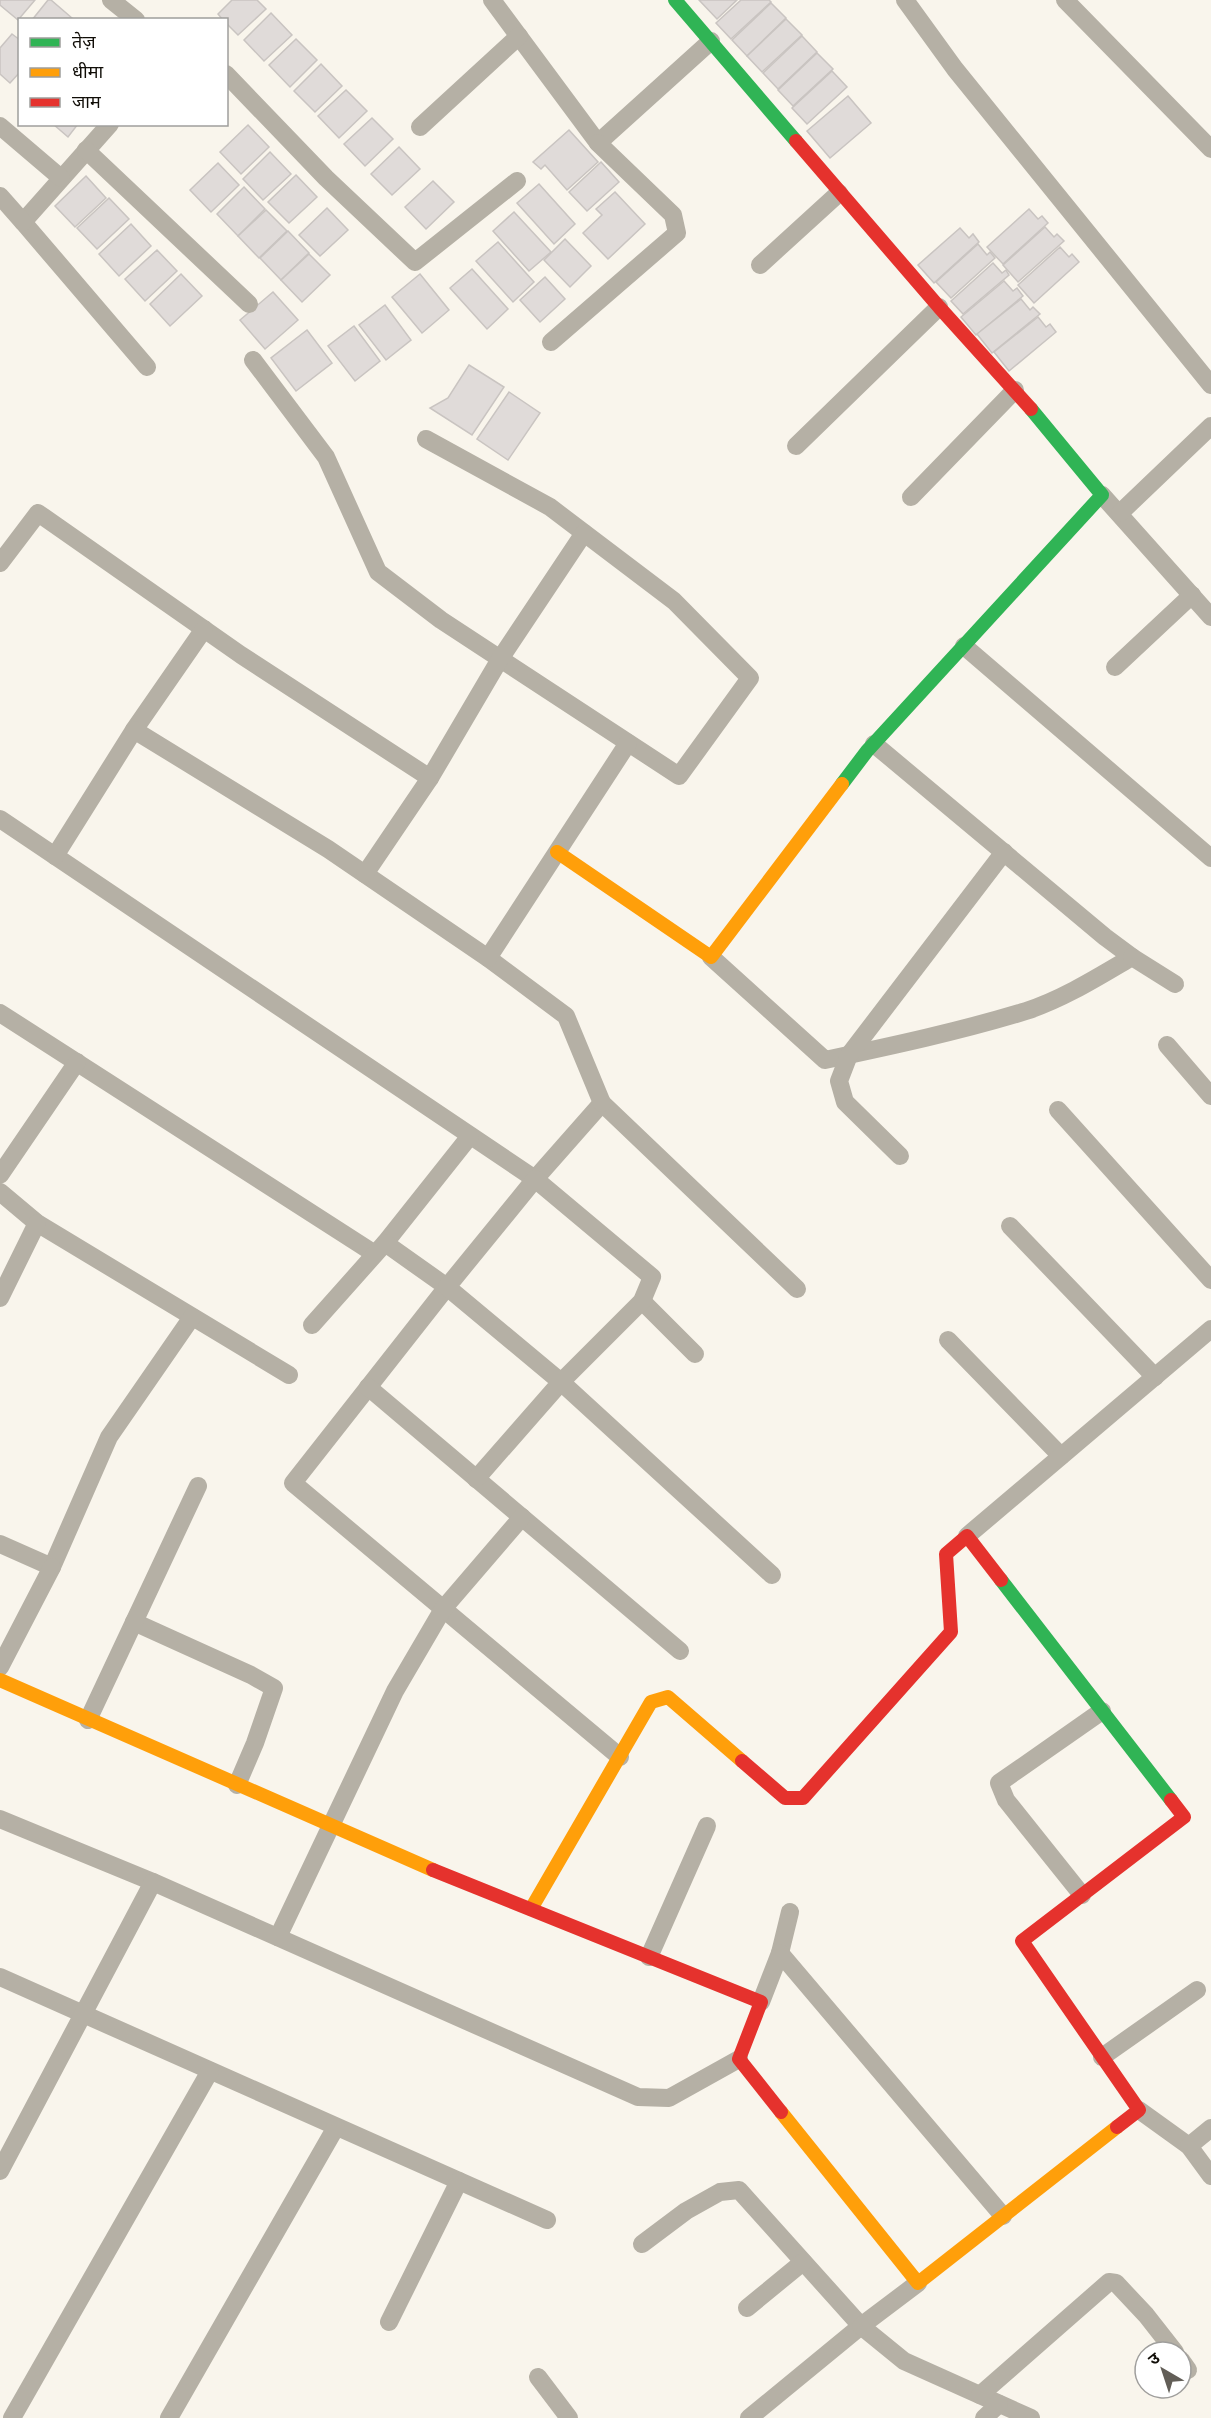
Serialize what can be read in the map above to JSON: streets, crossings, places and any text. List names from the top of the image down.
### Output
{
  "legend": ["तेज़", "धीमा", "जाम"],
  "north": "top left"
}
